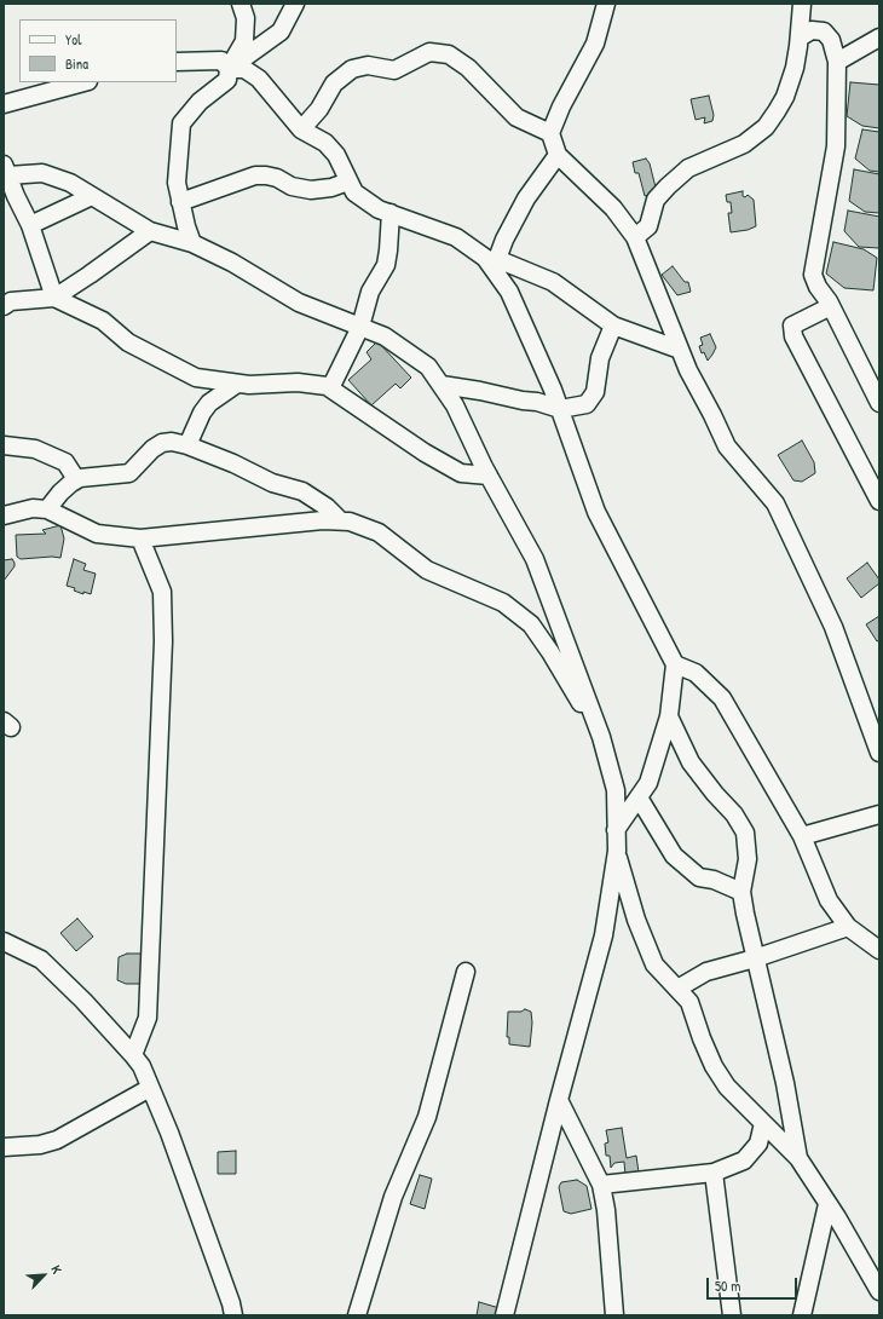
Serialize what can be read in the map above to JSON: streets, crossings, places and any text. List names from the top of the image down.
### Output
{
  "legend": ["Yol", "Bina"],
  "scale_bar": "50 m",
  "north": "top right"
}
